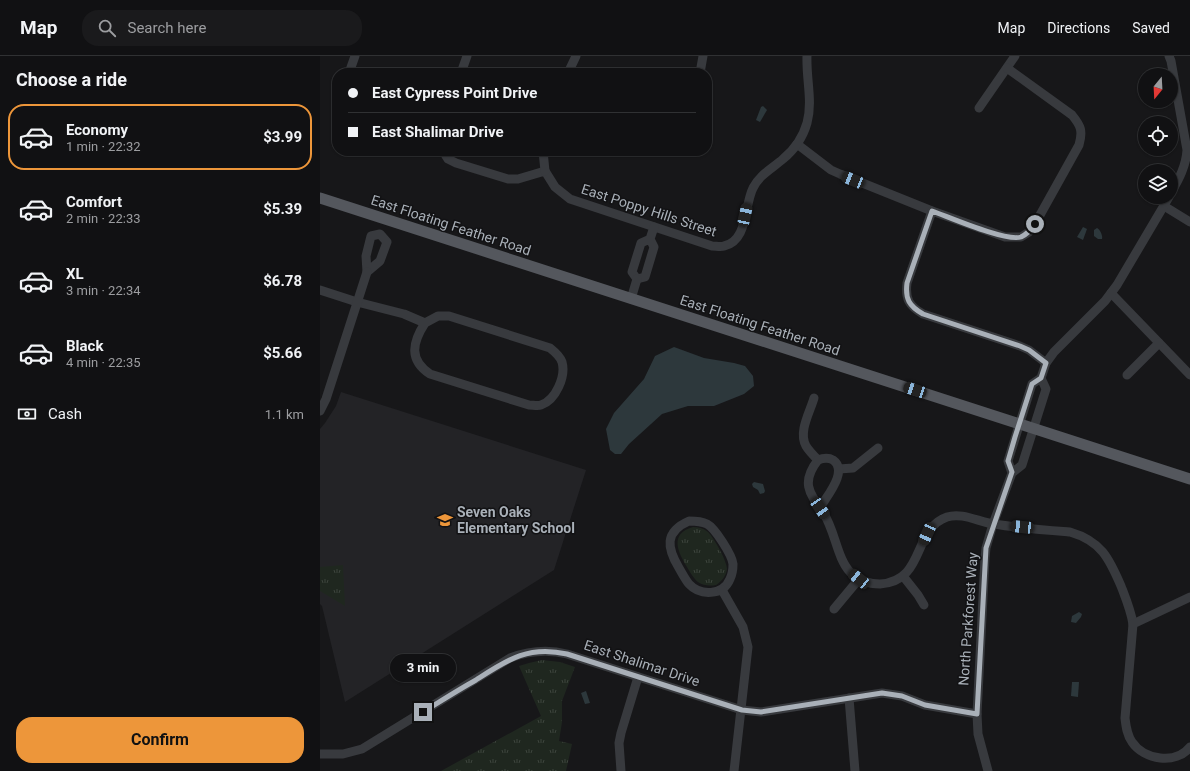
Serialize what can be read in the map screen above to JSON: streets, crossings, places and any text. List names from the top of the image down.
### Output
{
  "streets": {
    "main road": ["East Floating Feather Road"],
    "street": ["East Poppy Hills Street", "North Parkforest Way", "East Shalimar Drive"]
  },
  "crossings": [
    ["East Floating Feather Road", "North Parkforest Way"],
    ["North Parkforest Way", "East Shalimar Drive"]
  ],
  "places": {
    "school or university": ["Seven Oaks Elementary School"]
  },
  "north": "bottom",
  "page": {
    "header": "Map",
    "search": "Search here",
    "nav": ["Map", "Directions", "Saved"],
    "heading": "Choose a ride",
    "banner": ["East Cypress Point Drive", "East Shalimar Drive"],
    "list": [
      {
        "name": "Economy",
        "note": "1 min · 22:32",
        "value": "$3.99"
      },
      {
        "name": "Comfort",
        "note": "2 min · 22:33",
        "value": "$5.39"
      },
      {
        "name": "XL",
        "note": "3 min · 22:34",
        "value": "$6.78"
      },
      {
        "name": "Black",
        "note": "4 min · 22:35",
        "value": "$5.66"
      }
    ],
    "pay": ["Cash", "1.1 km"],
    "bubble": "3 min",
    "buttons": "Confirm"
  }
}
